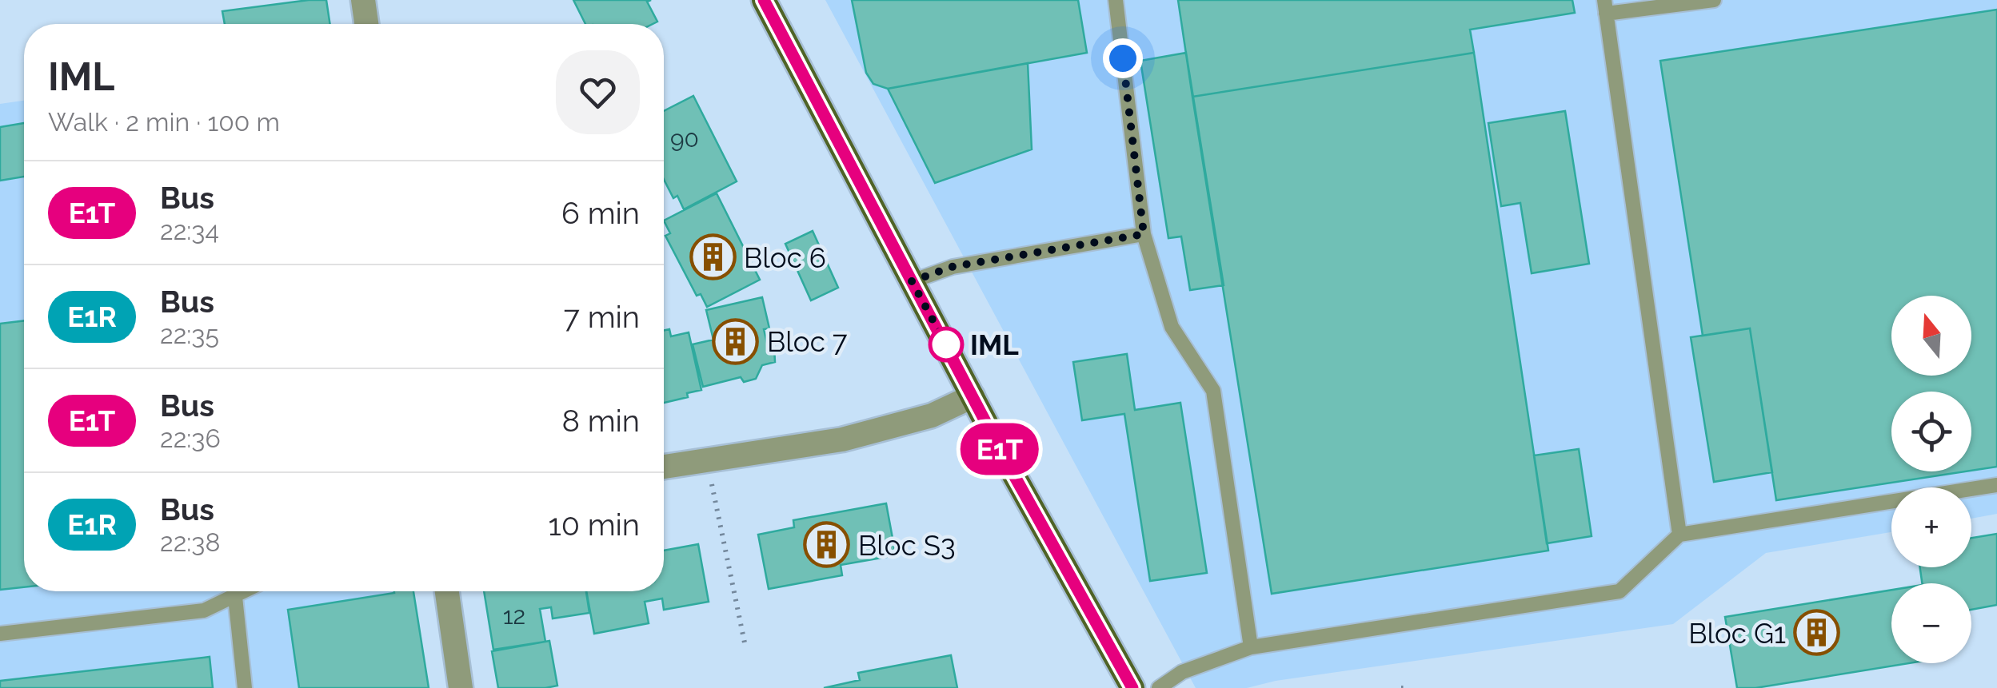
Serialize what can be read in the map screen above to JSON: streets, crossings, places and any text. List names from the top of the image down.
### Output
{
  "places": {
    "building": [
      "Bloc 6",
      "Bloc 7",
      "Bloc S3",
      "Bloc G1"
    ],
    "other": ["IML"]
  },
  "lines": ["bus line E1T"],
  "house_numbers": ["90", "12"],
  "north": "top",
  "page": {
    "on_map": "E1T",
    "heading": ["IML", "Walk · 2 min · 100 m"],
    "list": [
      {
        "mark": "E1T",
        "name": "Bus",
        "note": "22:34",
        "value": "6 min"
      },
      {
        "mark": "E1R",
        "name": "Bus",
        "note": "22:35",
        "value": "7 min"
      },
      {
        "mark": "E1T",
        "name": "Bus",
        "note": "22:36",
        "value": "8 min"
      },
      {
        "mark": "E1R",
        "name": "Bus",
        "note": "22:38",
        "value": "10 min"
      }
    ],
    "map_buttons": ["+", "−"]
  }
}
